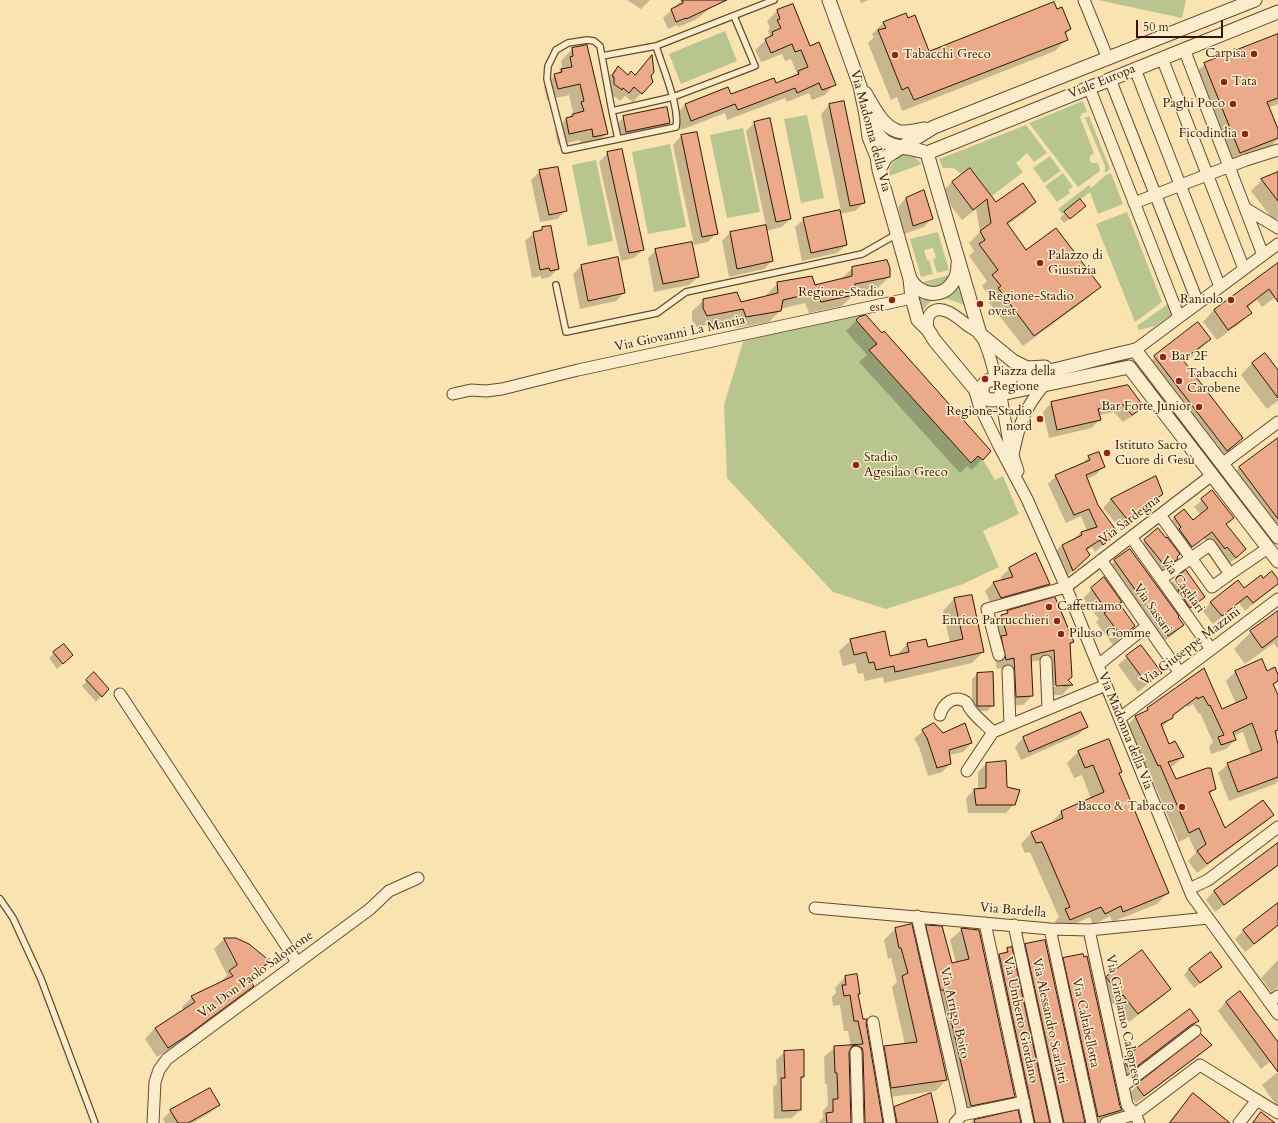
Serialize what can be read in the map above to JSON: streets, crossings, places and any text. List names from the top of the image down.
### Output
{
  "streets": {
    "street": [
      "Viale Europa",
      "Via Madonna della Via",
      "Via Giovanni La Mantia",
      "Via Sardegna",
      "Via Cagliari",
      "Via Sassari",
      "Via Giuseppe Mazzini",
      "Via Bardella",
      "Via Don Paolo Salomone",
      "Via Arrigo Boito",
      "Via Umberto Giordano",
      "Via Girolamo Calopreso",
      "Via Alessandro Scarlatti",
      "Via Caltabellotta"
    ]
  },
  "crossings": [
    ["Via Madonna della Via", "Via Giovanni La Mantia"],
    ["Via Madonna della Via", "Via Sardegna"],
    ["Via Madonna della Via", "Via Giuseppe Mazzini"],
    ["Via Madonna della Via", "Via Bardella"],
    ["Via Sardegna", "Via Cagliari"],
    ["Via Sardegna", "Via Sassari"],
    ["Via Cagliari", "Via Giuseppe Mazzini"],
    ["Via Sassari", "Via Giuseppe Mazzini"],
    ["Via Bardella", "Via Arrigo Boito"],
    ["Via Bardella", "Via Umberto Giordano"],
    ["Via Bardella", "Via Girolamo Calopreso"],
    ["Via Bardella", "Via Alessandro Scarlatti"],
    ["Via Bardella", "Via Caltabellotta"]
  ],
  "places": [
    "Carpisa",
    "Tabacchi Greco",
    "Tata",
    "Paghi Poco",
    "Ficodindia",
    "Palazzo di Giustizia",
    "Regione-Stadio est",
    "Raniolo",
    "Regione-Stadio ovest",
    "Bar 2F",
    "Piazza della Regione",
    "Tabacchi Carobene",
    "Bar Forte Junior",
    "Regione-Stadio nord",
    "Istituto Sacro Cuore di Gesù",
    "Stadio Agesilao Greco",
    "Caffettiamo",
    "Enrico Parrucchieri",
    "Piluso Gomme",
    "Bacco & Tabacco"
  ],
  "scale_bar": "50 m"
}
